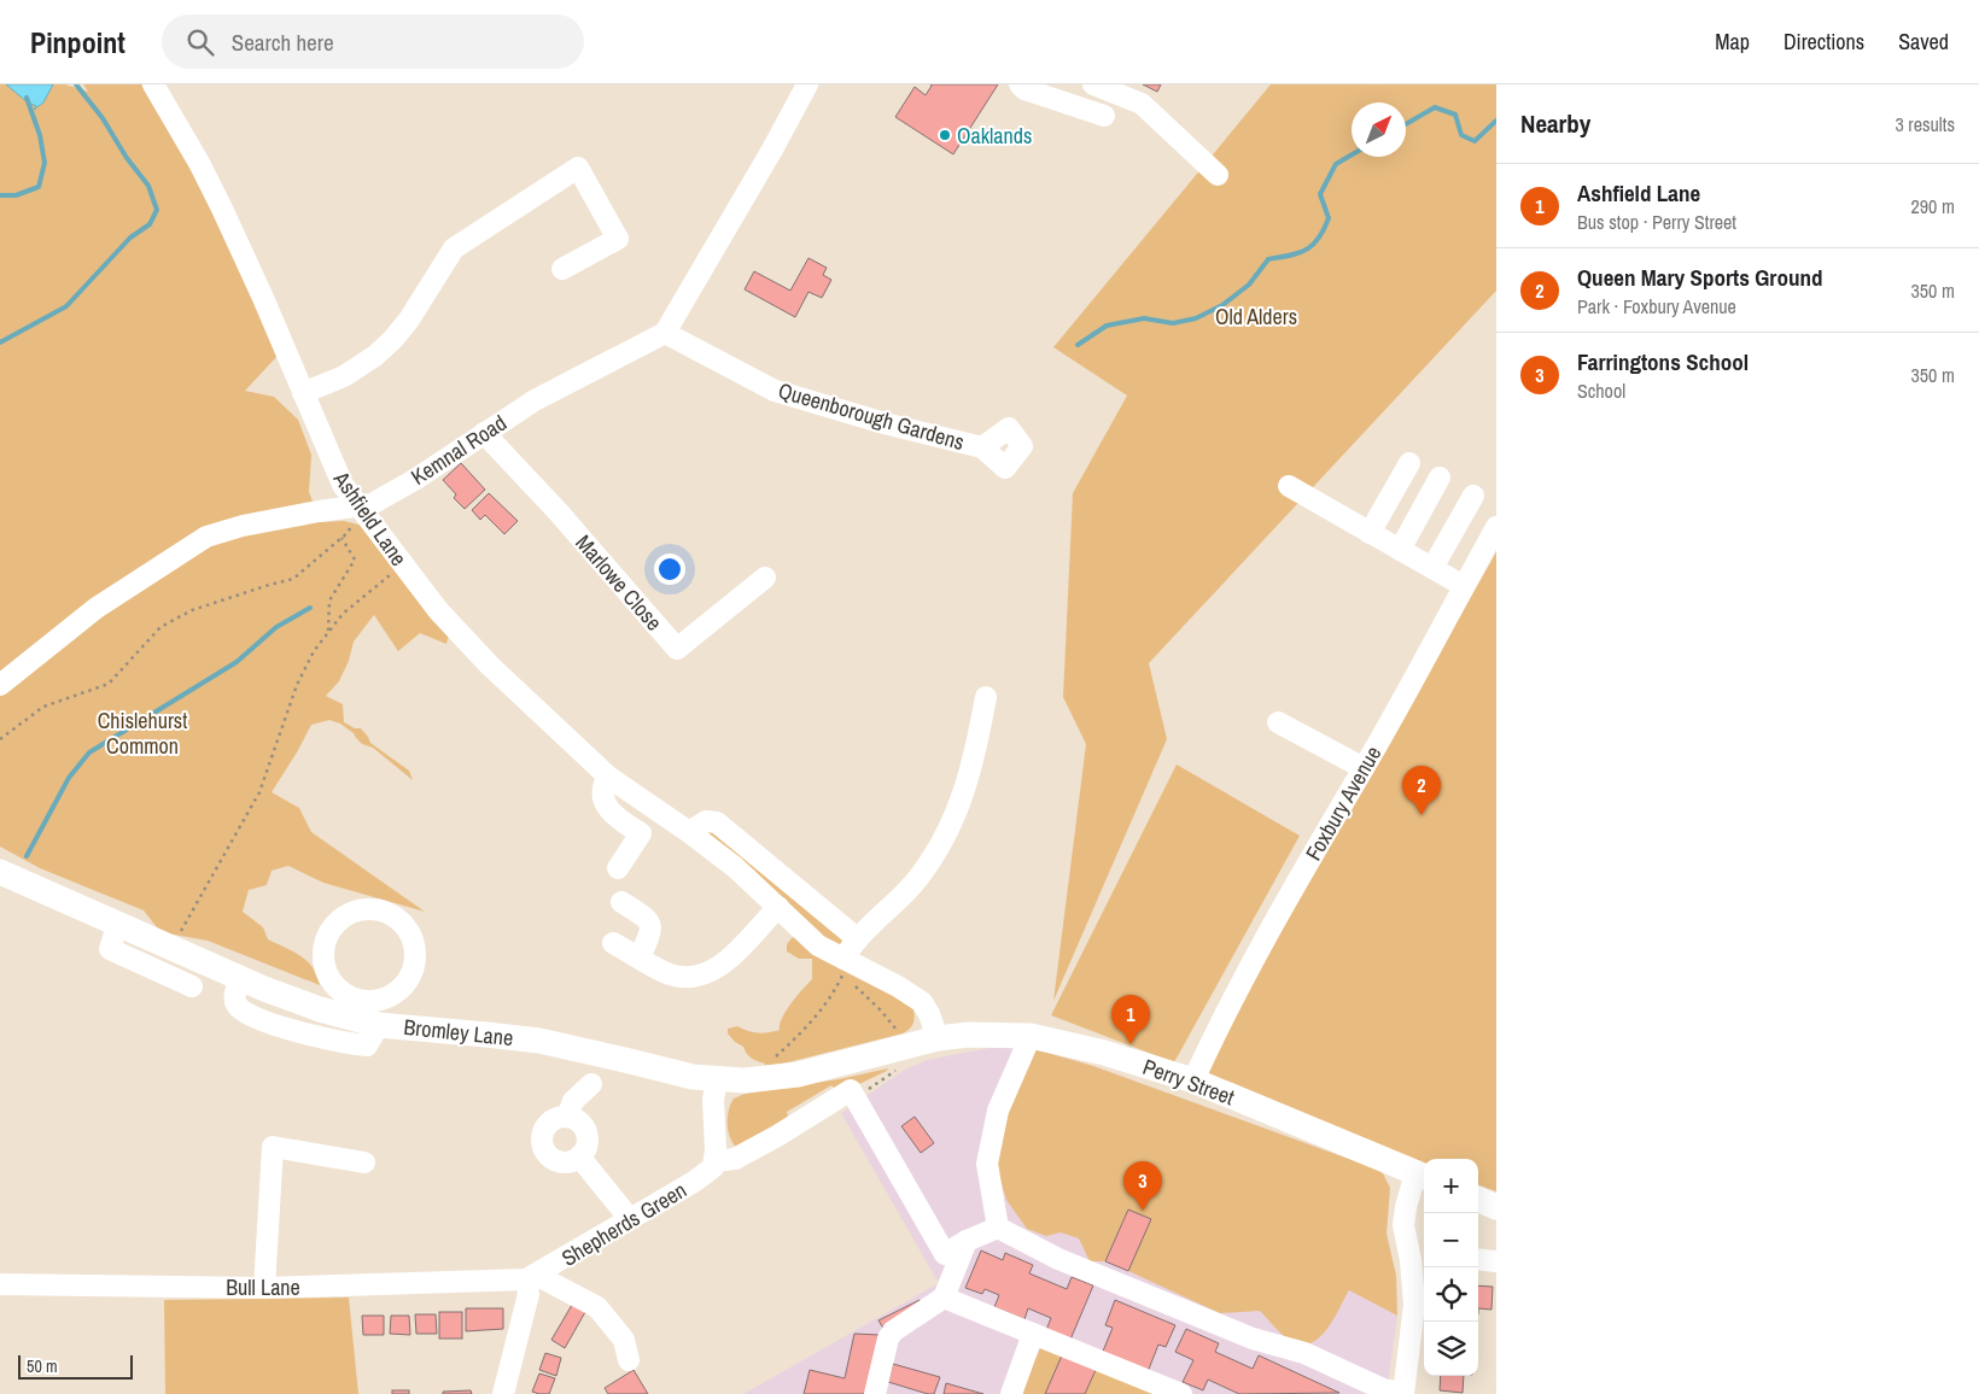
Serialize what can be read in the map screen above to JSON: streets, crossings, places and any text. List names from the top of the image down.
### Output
{
  "streets": {
    "main road": ["Bromley Lane", "Perry Street"],
    "street": [
      "Queenborough Gardens",
      "Kemnal Road",
      "Ashfield Lane",
      "Marlowe Close",
      "Foxbury Avenue",
      "Shepherds Green",
      "Bull Lane"
    ]
  },
  "crossings": [
    ["Queenborough Gardens", "Kemnal Road"],
    ["Kemnal Road", "Ashfield Lane"],
    ["Kemnal Road", "Marlowe Close"],
    ["Ashfield Lane", "Bromley Lane"],
    ["Ashfield Lane", "Perry Street"],
    ["Foxbury Avenue", "Perry Street"],
    ["Bromley Lane", "Perry Street"],
    ["Shepherds Green", "Bull Lane"]
  ],
  "parks": ["Old Alders", "Chislehurst Common"],
  "places": ["Oaklands"],
  "scale_bar": "50 m",
  "north": "top right",
  "page": {
    "header": "Pinpoint",
    "search": "Search here",
    "nav": ["Map", "Directions", "Saved"],
    "heading": ["Nearby", "3 results"],
    "list": [
      {
        "mark": "1",
        "name": "Ashfield Lane",
        "note": "Bus stop · Perry Street",
        "value": "290 m"
      },
      {
        "mark": "2",
        "name": "Queen Mary Sports Ground",
        "note": "Park · Foxbury Avenue",
        "value": "350 m"
      },
      {
        "mark": "3",
        "name": "Farringtons School",
        "note": "School",
        "value": "350 m"
      }
    ],
    "pins": ["2", "1", "3"],
    "map_buttons": ["+", "−"],
    "scale": "50 m"
  }
}
